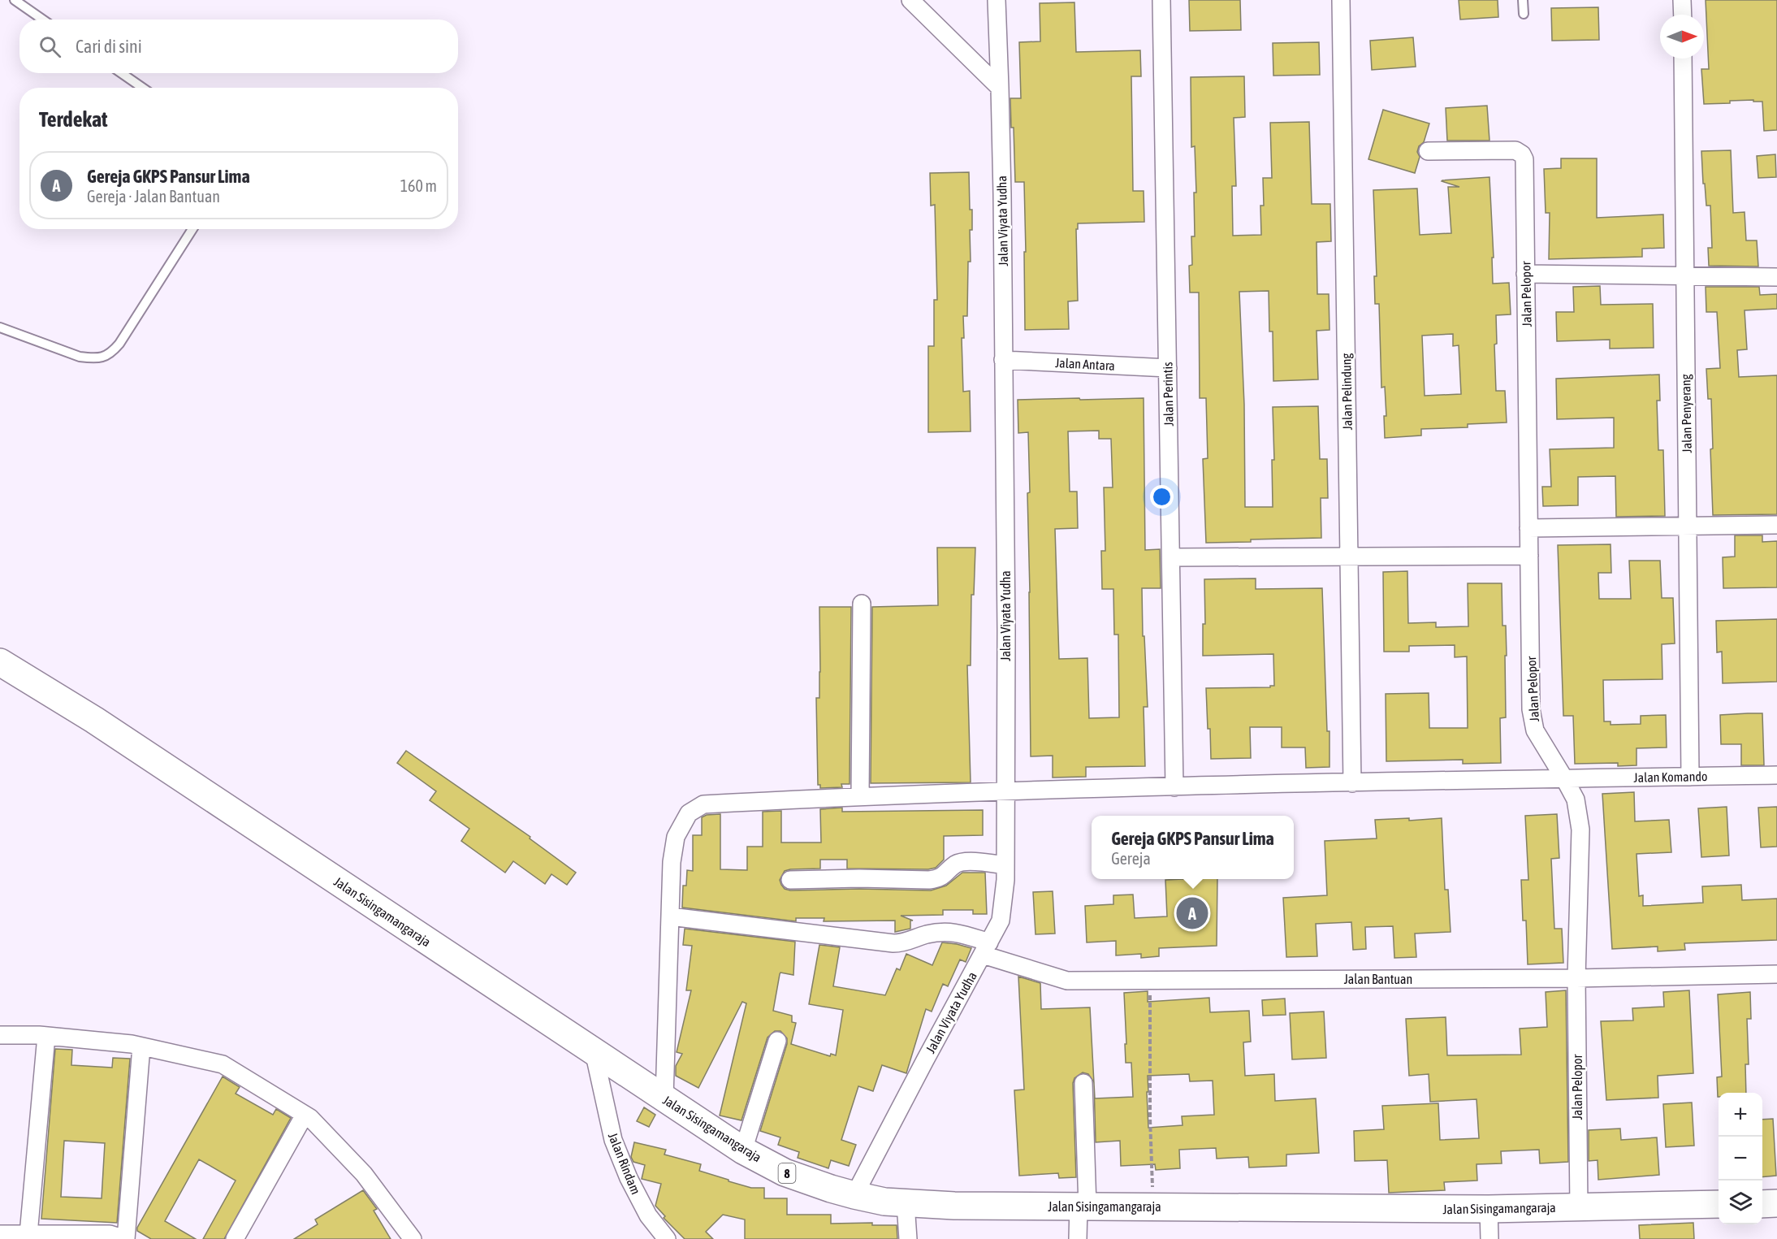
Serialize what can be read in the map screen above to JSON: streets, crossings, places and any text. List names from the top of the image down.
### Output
{
  "streets": {
    "highway": ["Jalan Sisingamangaraja", "8"],
    "street": [
      "Jalan Viyata Yudha",
      "Jalan Pelopor",
      "Jalan Antara",
      "Jalan Pelindung",
      "Jalan Perintis",
      "Jalan Penyerang",
      "Jalan Komando",
      "Jalan Bantuan",
      "Jalan Rindam"
    ]
  },
  "crossings": [
    ["Jalan Viyata Yudha", "Jalan Antara"],
    ["Jalan Viyata Yudha", "Jalan Sisingamangaraja"],
    ["Jalan Viyata Yudha", "Jalan Bantuan"],
    ["Jalan Pelopor", "Jalan Komando"],
    ["Jalan Pelopor", "Jalan Sisingamangaraja"],
    ["Jalan Pelopor", "Jalan Bantuan"],
    ["Jalan Antara", "Jalan Perintis"],
    ["Jalan Penyerang", "Jalan Komando"],
    ["Jalan Sisingamangaraja", "Jalan Rindam"]
  ],
  "north": "right",
  "page": {
    "search": "Cari di sini",
    "heading": "Terdekat",
    "list": [
      {
        "mark": "A",
        "name": "Gereja GKPS Pansur Lima",
        "note": "Gereja · Jalan Bantuan",
        "value": "160 m"
      }
    ],
    "popup": ["Gereja GKPS Pansur Lima", "Gereja"],
    "pins": "A",
    "map_buttons": ["+", "−"]
  }
}
